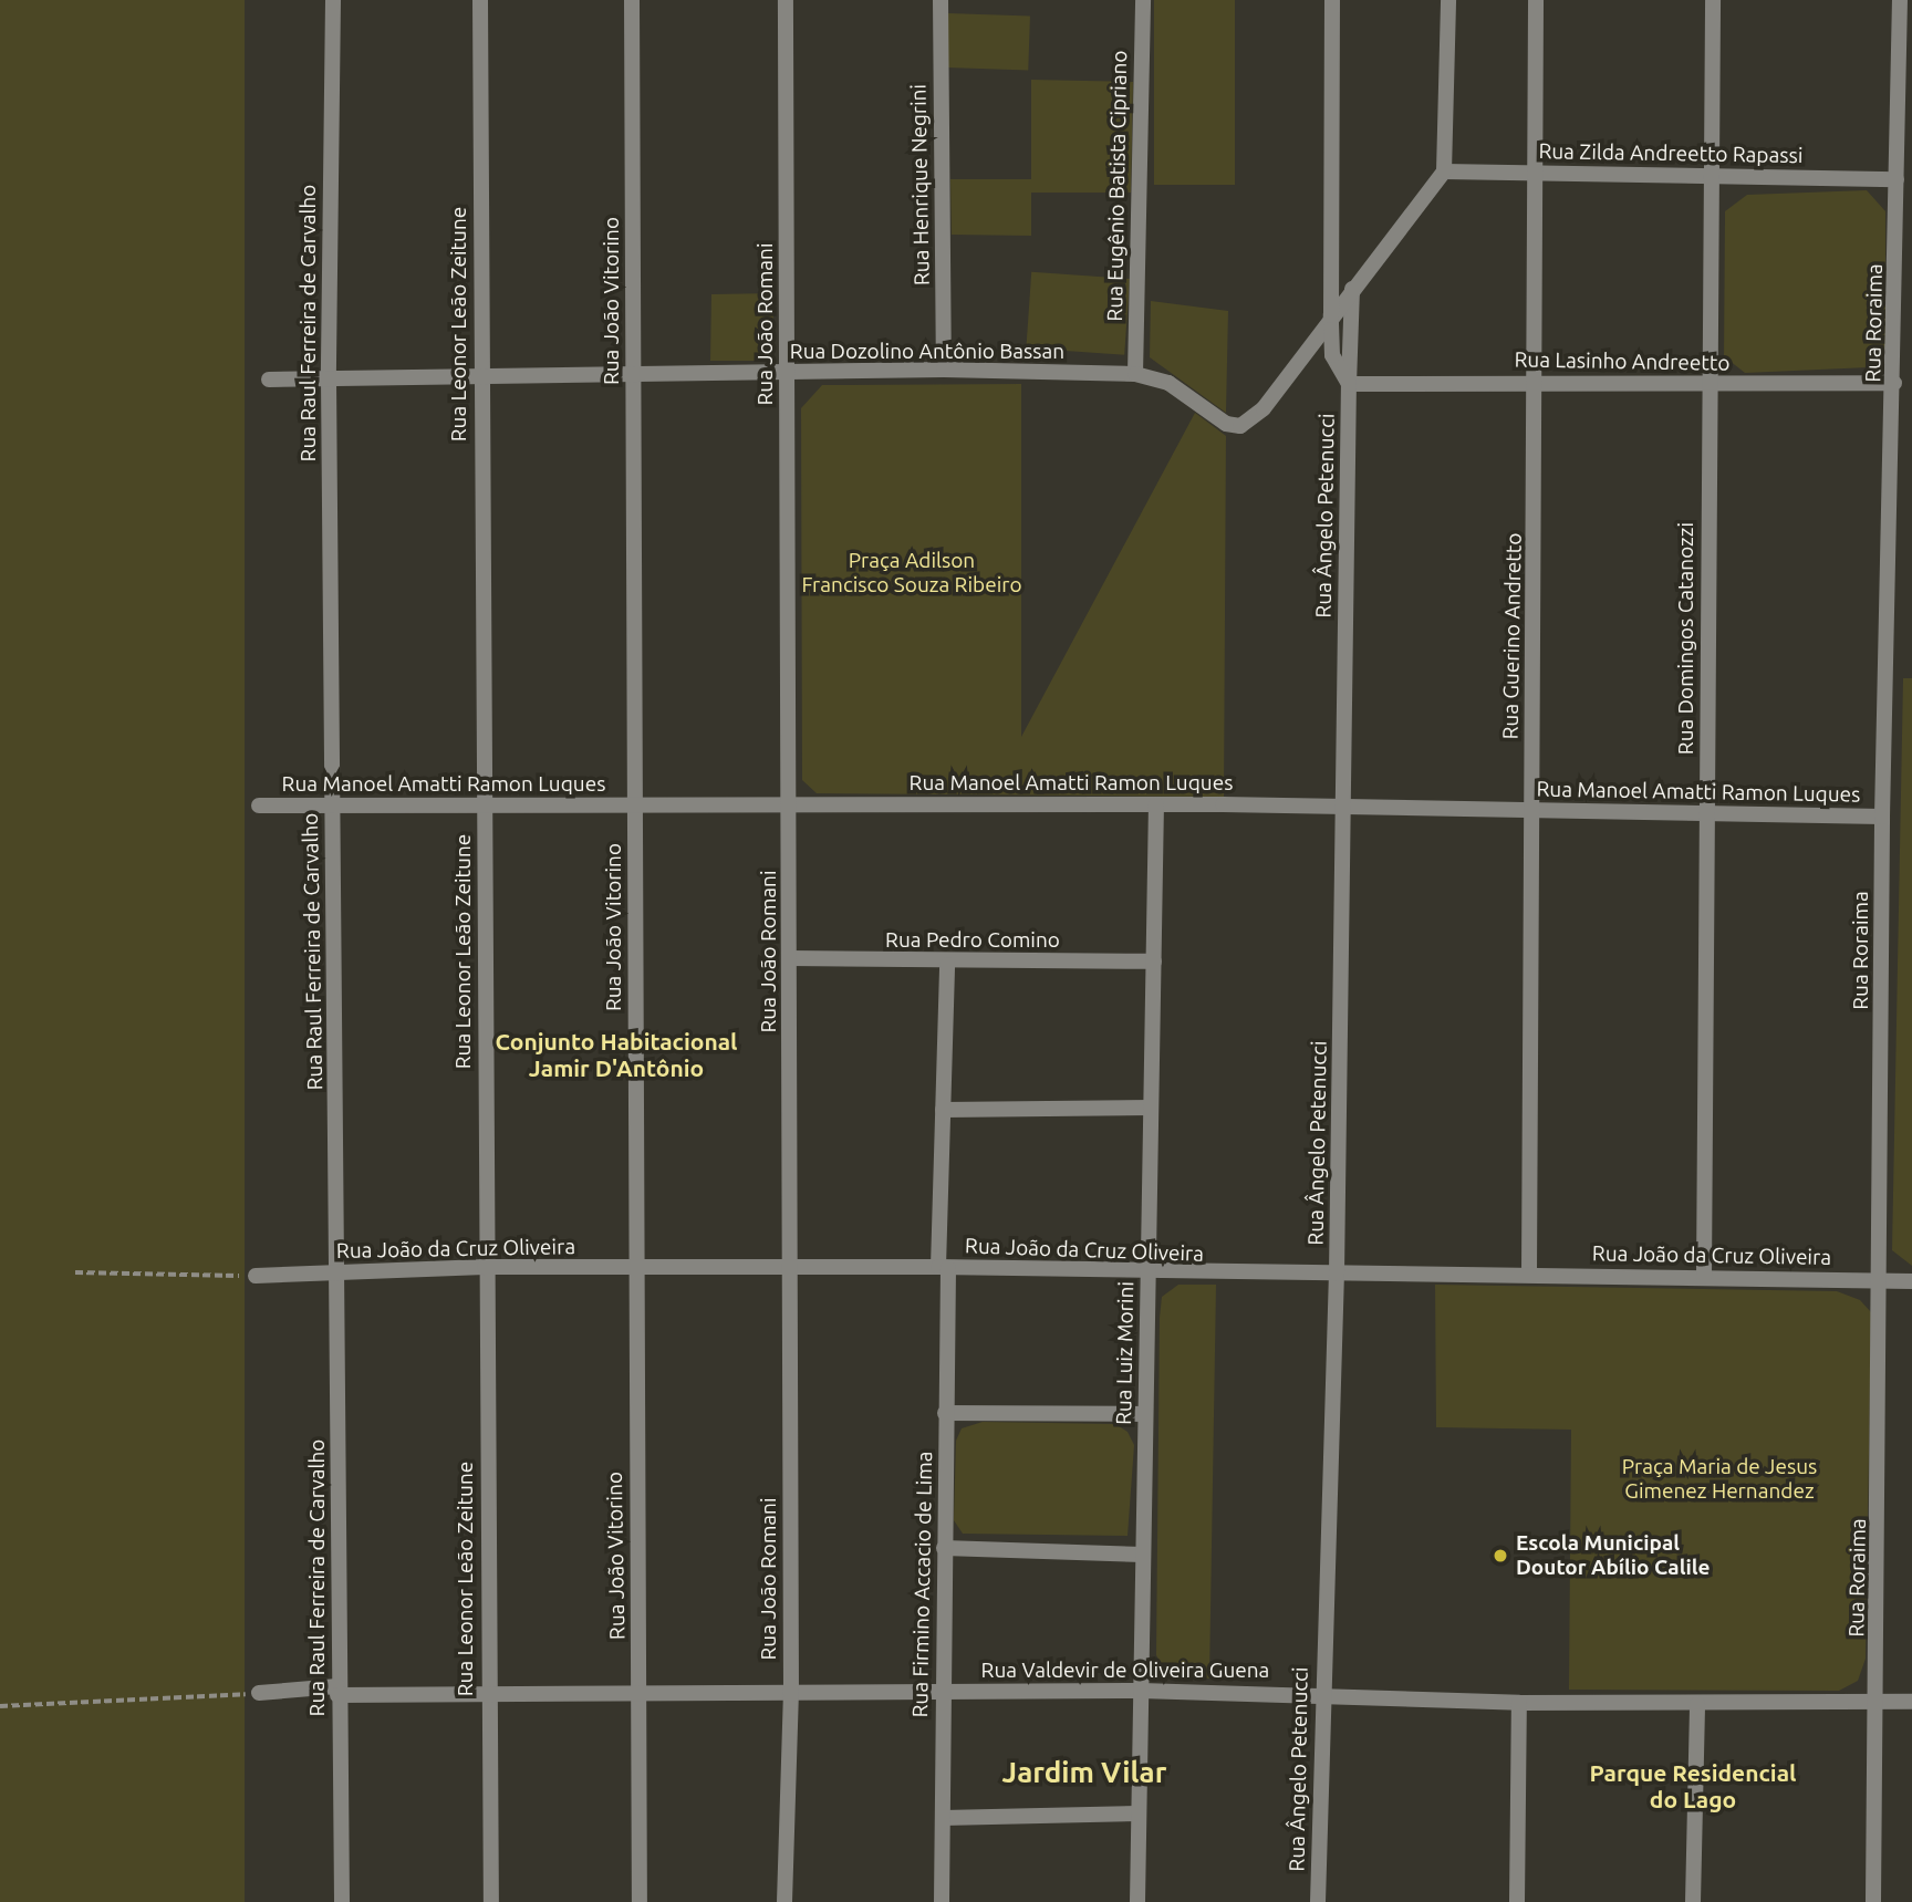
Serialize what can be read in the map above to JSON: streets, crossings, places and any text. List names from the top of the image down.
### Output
{
  "streets": {
    "street": [
      "Rua Zilda Andreetto Rapassi",
      "Rua Henrique Negrini",
      "Rua Eugênio Batista Cipriano",
      "Rua João Vitorino",
      "Rua Raul Ferreira de Carvalho",
      "Rua Roraima",
      "Rua Leonor Leão Zeitune",
      "Rua João Romani",
      "Rua Dozolino Antônio Bassan",
      "Rua Lasinho Andreetto",
      "Rua Ângelo Petenucci",
      "Rua Guerino Andretto",
      "Rua Domingos Catanozzi",
      "Rua Manoel Amatti Ramon Luques",
      "Rua Pedro Comino",
      "Rua João da Cruz Oliveira",
      "Rua Luiz Morini",
      "Rua Firmino Accacio de Lima",
      "Rua Valdevir de Oliveira Guena"
    ]
  },
  "crossings": [
    ["Rua Zilda Andreetto Rapassi", "Rua Roraima"],
    ["Rua Zilda Andreetto Rapassi", "Rua Guerino Andretto"],
    ["Rua Zilda Andreetto Rapassi", "Rua Domingos Catanozzi"],
    ["Rua Henrique Negrini", "Rua Dozolino Antônio Bassan"],
    ["Rua Eugênio Batista Cipriano", "Rua Dozolino Antônio Bassan"],
    ["Rua João Vitorino", "Rua Dozolino Antônio Bassan"],
    ["Rua João Vitorino", "Rua Manoel Amatti Ramon Luques"],
    ["Rua João Vitorino", "Rua João da Cruz Oliveira"],
    ["Rua João Vitorino", "Rua Valdevir de Oliveira Guena"],
    ["Rua Raul Ferreira de Carvalho", "Rua Dozolino Antônio Bassan"],
    ["Rua Raul Ferreira de Carvalho", "Rua Manoel Amatti Ramon Luques"],
    ["Rua Raul Ferreira de Carvalho", "Rua João da Cruz Oliveira"],
    ["Rua Raul Ferreira de Carvalho", "Rua Valdevir de Oliveira Guena"],
    ["Rua Roraima", "Rua Lasinho Andreetto"],
    ["Rua Roraima", "Rua Manoel Amatti Ramon Luques"],
    ["Rua Roraima", "Rua João da Cruz Oliveira"],
    ["Rua Roraima", "Rua Valdevir de Oliveira Guena"],
    ["Rua Leonor Leão Zeitune", "Rua Dozolino Antônio Bassan"],
    ["Rua Leonor Leão Zeitune", "Rua Manoel Amatti Ramon Luques"],
    ["Rua Leonor Leão Zeitune", "Rua João da Cruz Oliveira"],
    ["Rua Leonor Leão Zeitune", "Rua Valdevir de Oliveira Guena"],
    ["Rua João Romani", "Rua Dozolino Antônio Bassan"],
    ["Rua João Romani", "Rua Manoel Amatti Ramon Luques"],
    ["Rua João Romani", "Rua Pedro Comino"],
    ["Rua João Romani", "Rua João da Cruz Oliveira"],
    ["Rua João Romani", "Rua Valdevir de Oliveira Guena"],
    ["Rua Dozolino Antônio Bassan", "Rua Ângelo Petenucci"],
    ["Rua Lasinho Andreetto", "Rua Ângelo Petenucci"],
    ["Rua Lasinho Andreetto", "Rua Guerino Andretto"],
    ["Rua Lasinho Andreetto", "Rua Domingos Catanozzi"],
    ["Rua Ângelo Petenucci", "Rua Manoel Amatti Ramon Luques"],
    ["Rua Ângelo Petenucci", "Rua João da Cruz Oliveira"],
    ["Rua Ângelo Petenucci", "Rua Valdevir de Oliveira Guena"],
    ["Rua Guerino Andretto", "Rua Manoel Amatti Ramon Luques"],
    ["Rua Guerino Andretto", "Rua João da Cruz Oliveira"],
    ["Rua Domingos Catanozzi", "Rua Manoel Amatti Ramon Luques"],
    ["Rua Domingos Catanozzi", "Rua João da Cruz Oliveira"],
    ["Rua Manoel Amatti Ramon Luques", "Rua Luiz Morini"],
    ["Rua Pedro Comino", "Rua Luiz Morini"],
    ["Rua Pedro Comino", "Rua Firmino Accacio de Lima"],
    ["Rua João da Cruz Oliveira", "Rua Luiz Morini"],
    ["Rua João da Cruz Oliveira", "Rua Firmino Accacio de Lima"],
    ["Rua Luiz Morini", "Rua Valdevir de Oliveira Guena"],
    ["Rua Firmino Accacio de Lima", "Rua Valdevir de Oliveira Guena"]
  ],
  "districts": ["Conjunto Habitacional Jamir D'Antônio", "Jardim Vilar", "Parque Residencial do Lago"],
  "parks": ["Praça Adilson Francisco Souza Ribeiro", "Praça Maria de Jesus Gimenez Hernandez"],
  "places": ["Escola Municipal Doutor Abílio Calile"]
}
